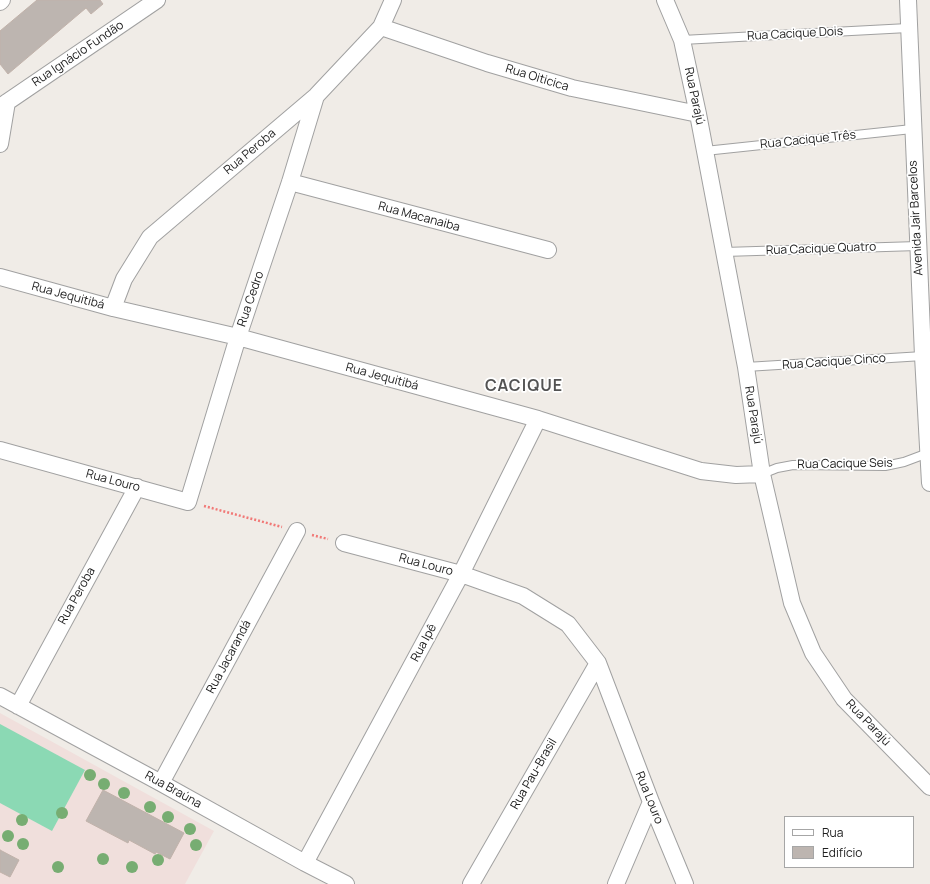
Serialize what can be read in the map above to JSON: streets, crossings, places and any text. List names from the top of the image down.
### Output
{
  "streets": {
    "street": [
      "Rua Ignácio Fundão",
      "Rua Oiticica",
      "Rua Parajú",
      "Rua Peroba",
      "Rua Macanaiba",
      "Avenida Jair Barcelos",
      "Rua Jequitibá",
      "Rua Cedro",
      "Rua Louro",
      "Rua Ipê",
      "Rua Jacarandá",
      "Rua Pau-Brasil",
      "Rua Braúna"
    ],
    "lane": [
      "Rua Cacique Dois",
      "Rua Cacique Três",
      "Rua Cacique Quatro",
      "Rua Cacique Cinco",
      "Rua Cacique Seis"
    ]
  },
  "crossings": [
    ["Rua Cacique Dois", "Rua Parajú"],
    ["Rua Cacique Dois", "Avenida Jair Barcelos"],
    ["Rua Oiticica", "Rua Parajú"],
    ["Rua Oiticica", "Rua Peroba"],
    ["Rua Parajú", "Rua Cacique Três"],
    ["Rua Parajú", "Rua Cacique Quatro"],
    ["Rua Parajú", "Rua Jequitibá"],
    ["Rua Parajú", "Rua Cacique Cinco"],
    ["Rua Parajú", "Rua Cacique Seis"],
    ["Rua Cacique Três", "Avenida Jair Barcelos"],
    ["Rua Peroba", "Rua Jequitibá"],
    ["Rua Peroba", "Rua Cedro"],
    ["Rua Peroba", "Rua Louro"],
    ["Rua Peroba", "Rua Braúna"],
    ["Rua Macanaiba", "Rua Cedro"],
    ["Avenida Jair Barcelos", "Rua Cacique Quatro"],
    ["Avenida Jair Barcelos", "Rua Cacique Cinco"],
    ["Avenida Jair Barcelos", "Rua Cacique Seis"],
    ["Rua Jequitibá", "Rua Cedro"],
    ["Rua Jequitibá", "Rua Cacique Seis"],
    ["Rua Jequitibá", "Rua Ipê"],
    ["Rua Cedro", "Rua Louro"],
    ["Rua Louro", "Rua Ipê"],
    ["Rua Louro", "Rua Pau-Brasil"],
    ["Rua Ipê", "Rua Braúna"],
    ["Rua Jacarandá", "Rua Braúna"]
  ],
  "districts": ["CACIQUE"],
  "legend": ["Rua", "Edifício"]
}
